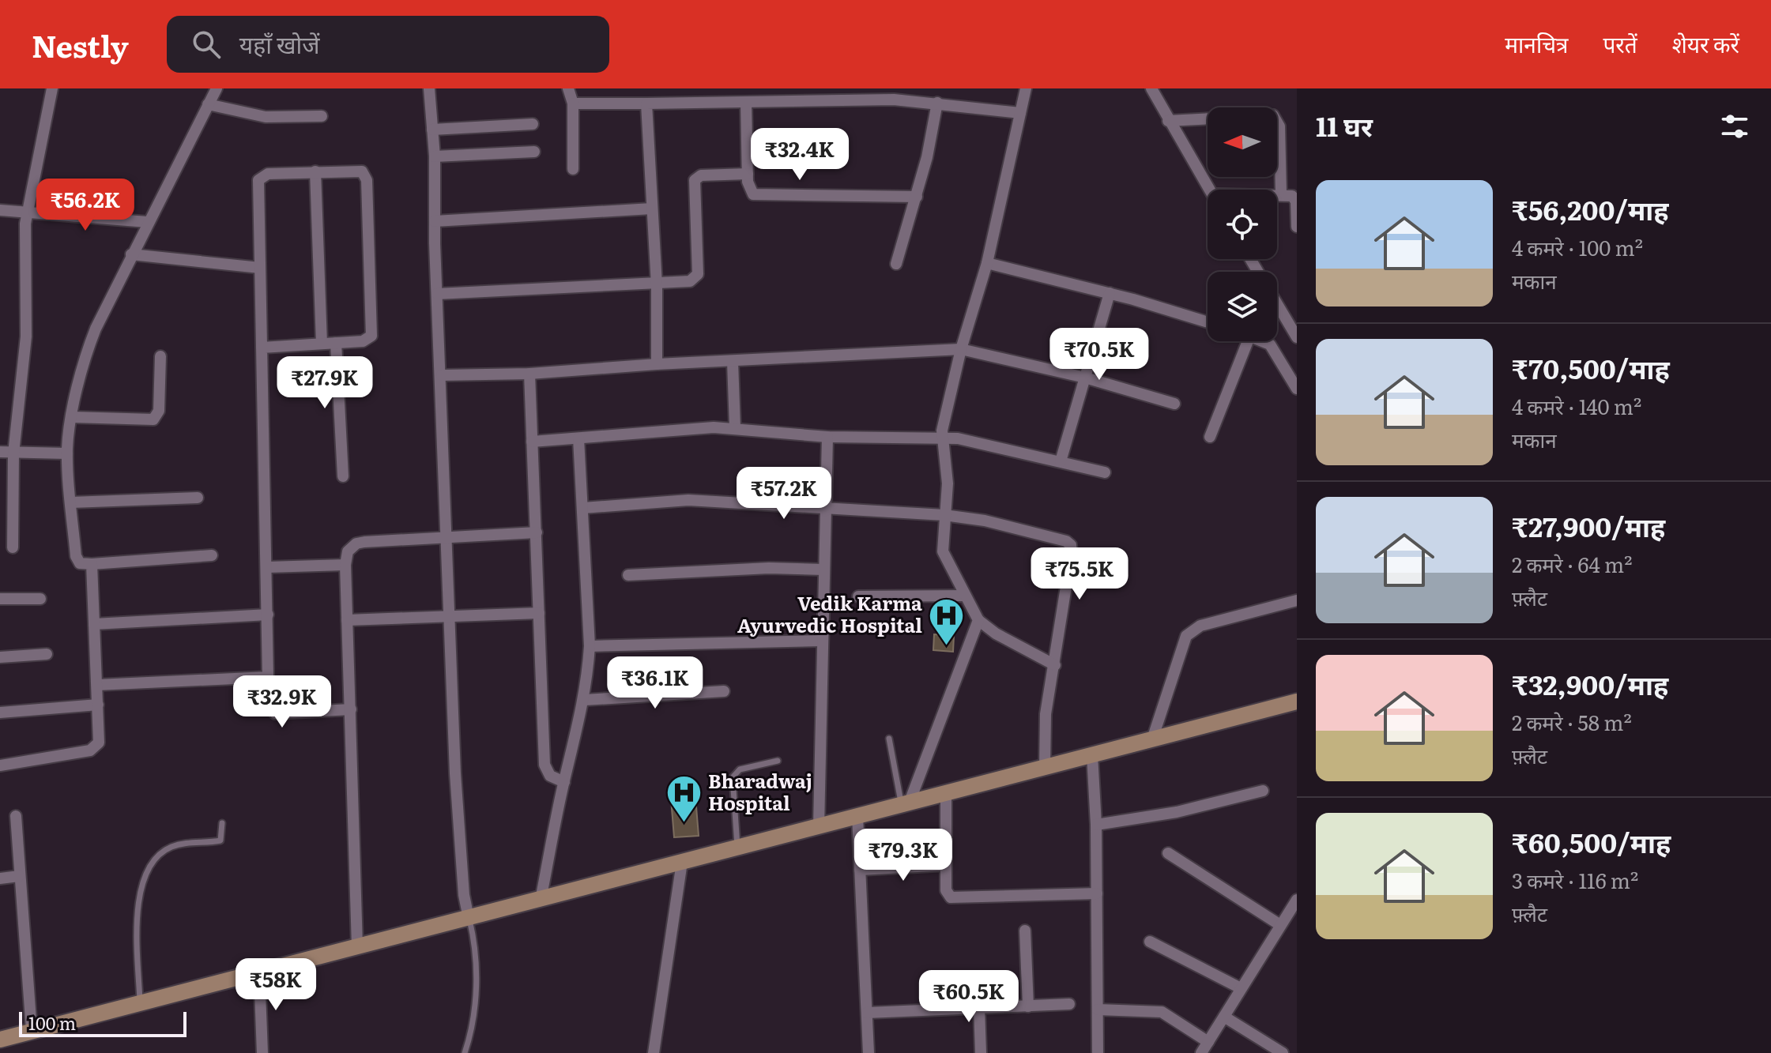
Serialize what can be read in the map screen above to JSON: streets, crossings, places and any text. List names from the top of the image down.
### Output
{
  "places": {
    "hospital": ["Vedik Karma Ayurvedic Hospital", "Bharadwaj Hospital"]
  },
  "scale_bar": "100 m",
  "north": "left",
  "page": {
    "header": "Nestly",
    "search": "यहाँ खोजें",
    "nav": ["मानचित्र", "परतें", "शेयर करें"],
    "heading": "11 घर",
    "price": [
      "₹32.4K",
      "₹56.2K",
      "₹70.5K",
      "₹27.9K",
      "₹57.2K",
      "₹75.5K",
      "₹36.1K",
      "₹32.9K",
      "₹79.3K",
      "₹58K",
      "₹60.5K"
    ],
    "list": [
      {
        "name": "₹56,200/माह",
        "note": "4 कमरे · 100 m² · मकान"
      },
      {
        "name": "₹70,500/माह",
        "note": "4 कमरे · 140 m² · मकान"
      },
      {
        "name": "₹27,900/माह",
        "note": "2 कमरे · 64 m² · फ़्लैट"
      },
      {
        "name": "₹32,900/माह",
        "note": "2 कमरे · 58 m² · फ़्लैट"
      },
      {
        "name": "₹60,500/माह",
        "note": "3 कमरे · 116 m² · फ़्लैट"
      }
    ],
    "scale": "100 m"
  }
}
